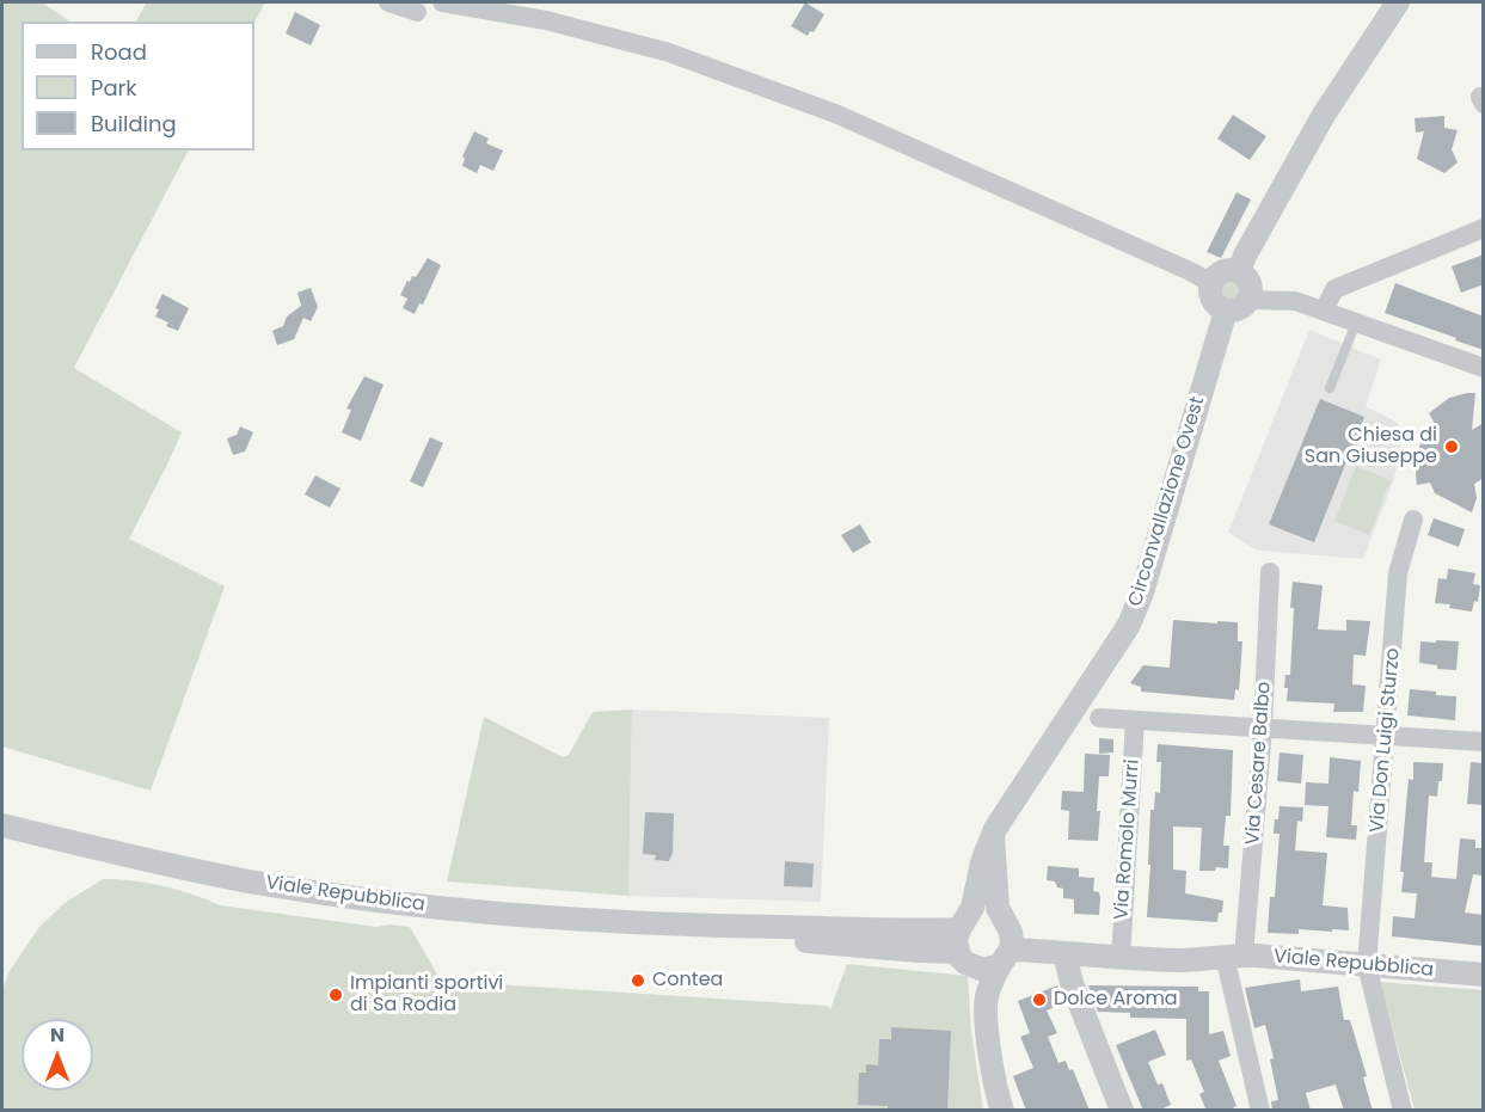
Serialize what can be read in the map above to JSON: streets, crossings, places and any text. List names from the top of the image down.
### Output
{
  "streets": {
    "street": [
      "Circonvallazione Ovest",
      "Via Don Luigi Sturzo",
      "Via Cesare Balbo",
      "Via Romolo Murri",
      "Viale Repubblica"
    ]
  },
  "crossings": [
    ["Circonvallazione Ovest", "Viale Repubblica"],
    ["Via Don Luigi Sturzo", "Viale Repubblica"],
    ["Via Cesare Balbo", "Viale Repubblica"],
    ["Via Romolo Murri", "Viale Repubblica"]
  ],
  "places": [
    "Chiesa di San Giuseppe",
    "Contea",
    "Impianti sportivi di Sa Rodia",
    "Dolce Aroma"
  ],
  "legend": ["Road", "Park", "Building"],
  "north": "top"
}
